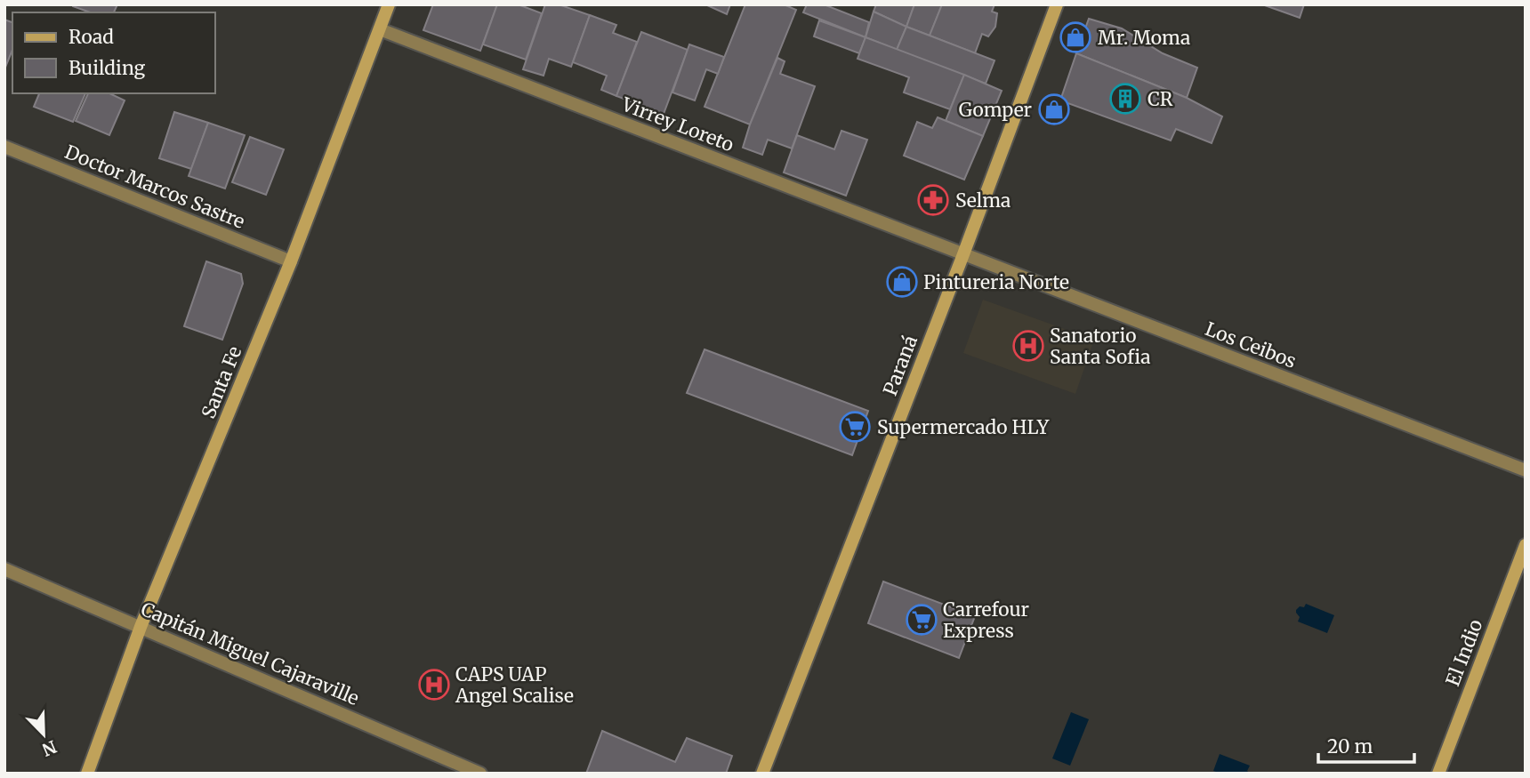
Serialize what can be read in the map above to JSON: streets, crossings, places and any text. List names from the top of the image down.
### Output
{
  "streets": {
    "street": [
      "Virrey Loreto",
      "Doctor Marcos Sastre",
      "Los Ceibos",
      "Paraná",
      "Santa Fe",
      "El Indio",
      "Capitán Miguel Cajaraville"
    ]
  },
  "crossings": [
    ["Virrey Loreto", "Los Ceibos"],
    ["Virrey Loreto", "Paraná"],
    ["Virrey Loreto", "Santa Fe"],
    ["Doctor Marcos Sastre", "Santa Fe"],
    ["Los Ceibos", "Paraná"],
    ["Santa Fe", "Capitán Miguel Cajaraville"]
  ],
  "places": {
    "shop": ["Mr. Moma", "Gomper", "Pintureria Norte"],
    "building": ["CR"],
    "pharmacy": ["Selma"],
    "hospital": ["Sanatorio Santa Sofia", "CAPS UAP Angel Scalise"],
    "supermarket": ["Supermercado HLY", "Carrefour Express"]
  },
  "legend": ["Road", "Building"],
  "scale_bar": "20 m",
  "north": "bottom right"
}
